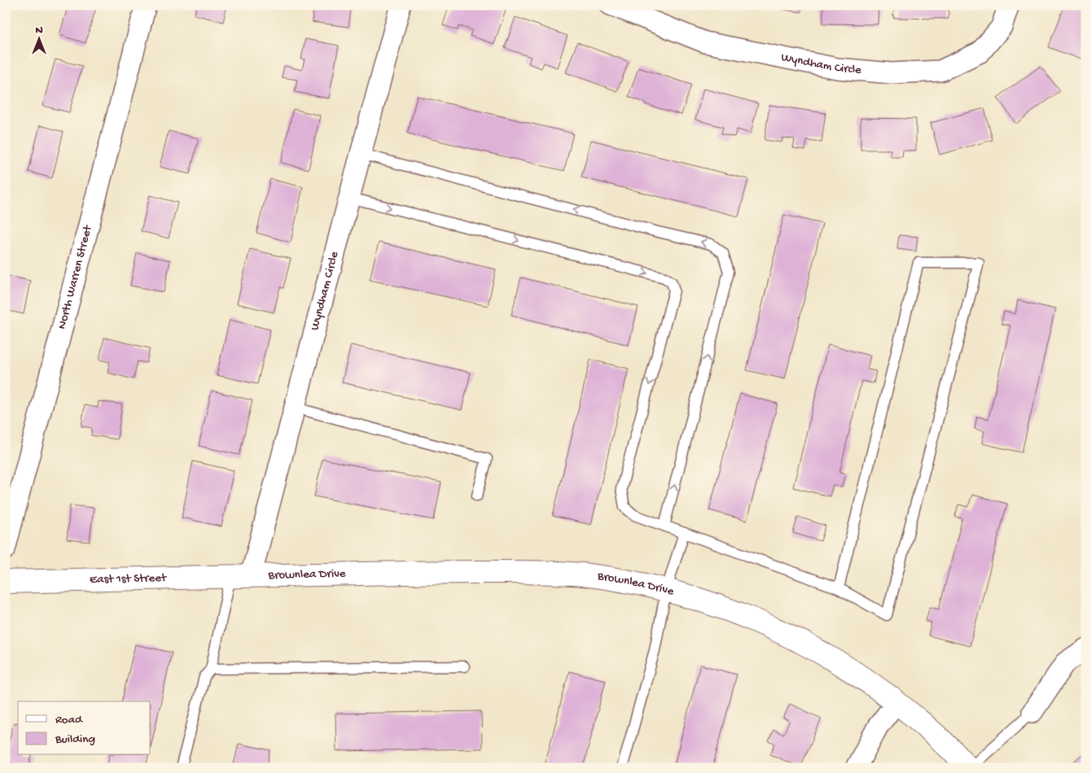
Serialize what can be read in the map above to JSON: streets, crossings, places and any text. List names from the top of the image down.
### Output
{
  "streets": {
    "street": [
      "Wyndham Circle",
      "North Warren Street",
      "Brownlea Drive",
      "East 1st Street"
    ]
  },
  "crossings": [
    ["Wyndham Circle", "Brownlea Drive"],
    ["Wyndham Circle", "East 1st Street"],
    ["Brownlea Drive", "East 1st Street"]
  ],
  "legend": ["Road", "Building"],
  "north": "top"
}
